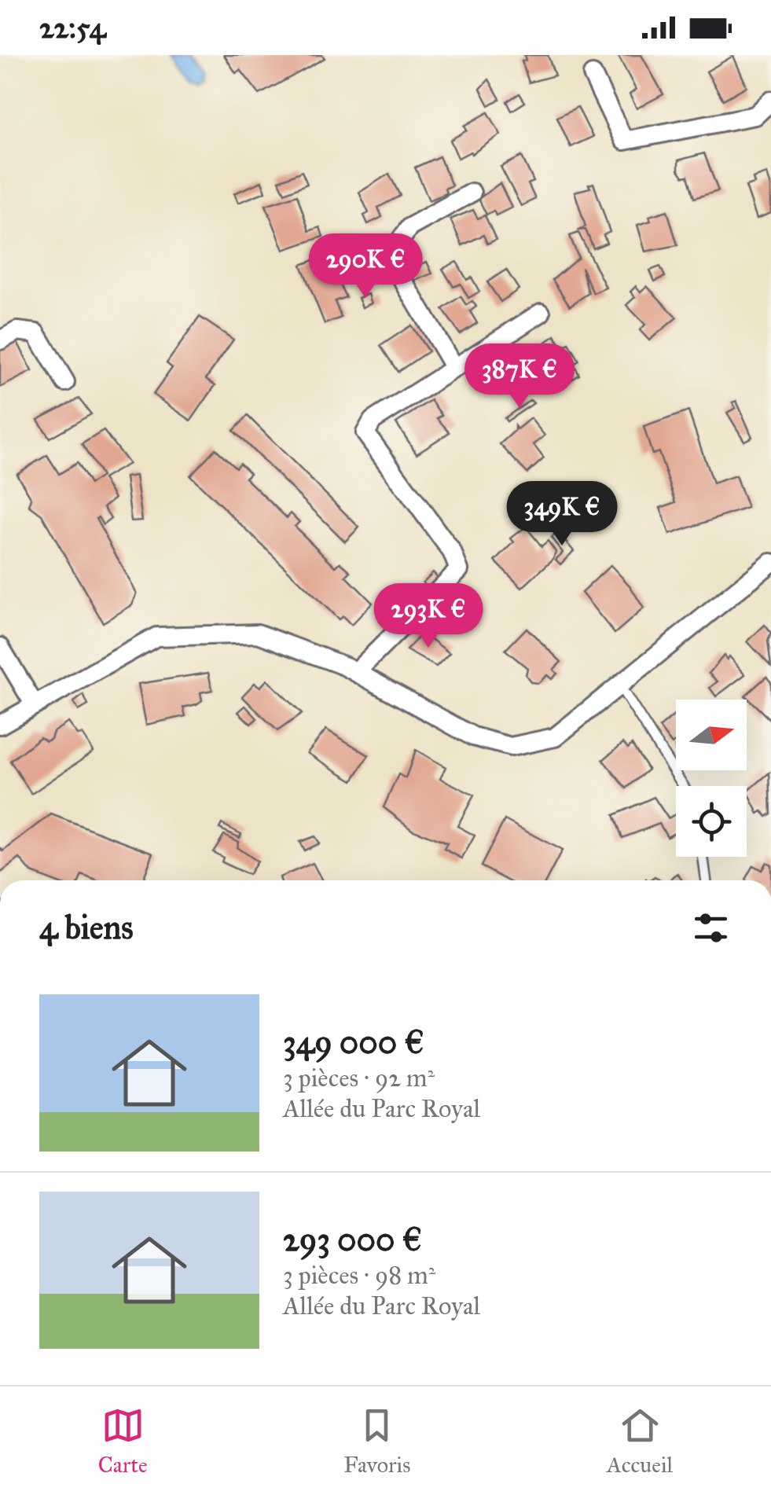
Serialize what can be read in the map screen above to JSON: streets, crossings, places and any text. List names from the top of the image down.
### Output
{
  "north": "right",
  "page": {
    "status": "22:54",
    "price": [
      "290K €",
      "387K €",
      "349K €",
      "293K €"
    ],
    "heading": "4 biens",
    "list": [
      {
        "name": "349 000 €",
        "note": "3 pièces · 92 m² · Allée du Parc Royal"
      },
      {
        "name": "293 000 €",
        "note": "3 pièces · 98 m² · Allée du Parc Royal"
      }
    ],
    "tabs": ["Carte", "Favoris", "Accueil"]
  }
}
